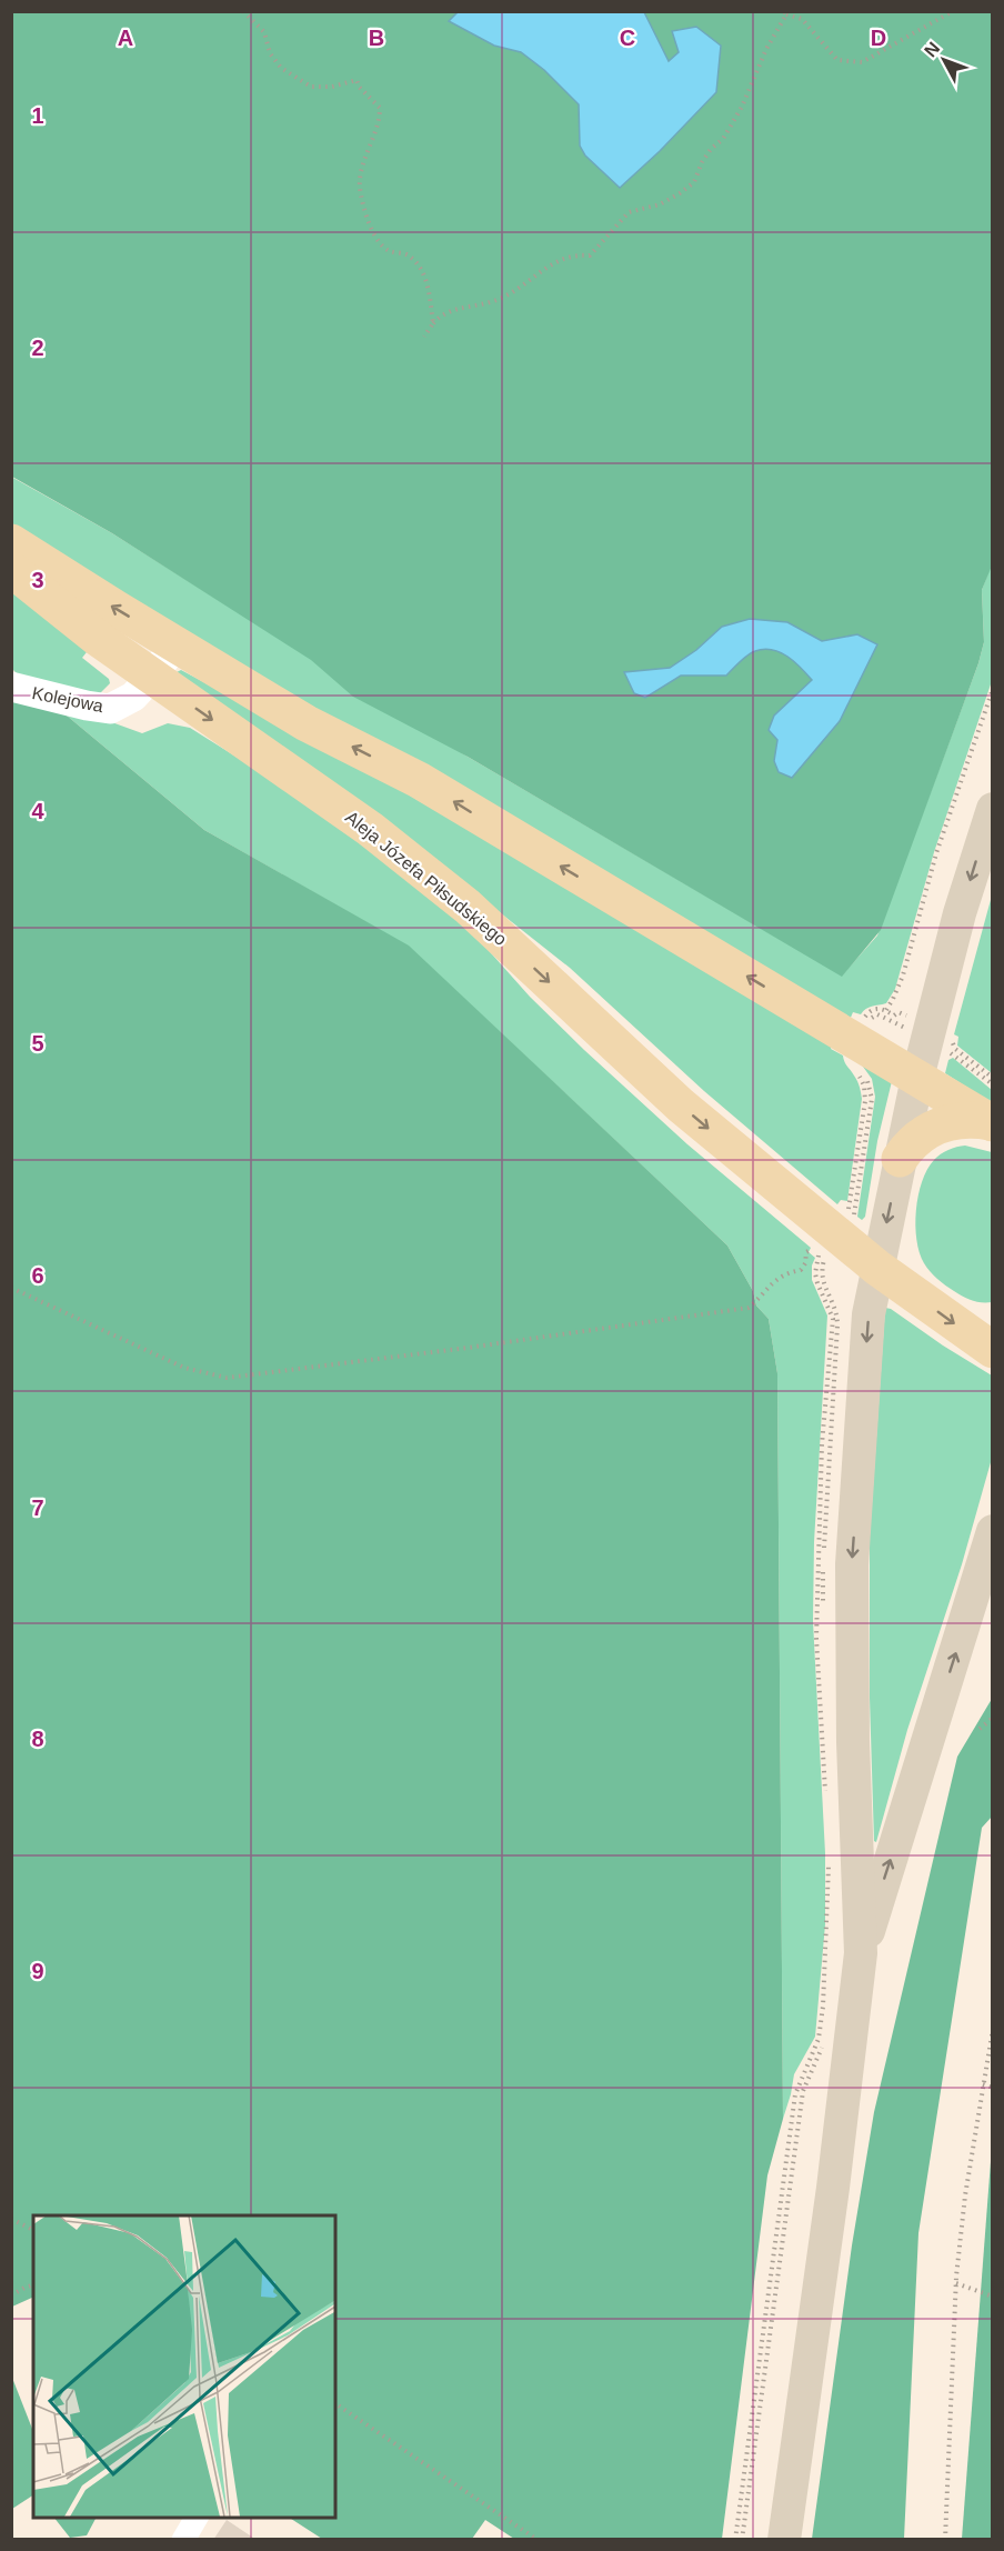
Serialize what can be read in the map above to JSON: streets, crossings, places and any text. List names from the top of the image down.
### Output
{
  "streets": {
    "main road": ["Aleja Józefa Piłsudskiego"],
    "street": ["Kolejowa"]
  },
  "crossings": [
    ["Kolejowa", "Aleja Józefa Piłsudskiego"]
  ],
  "north": "top left",
  "grid": {
    "columns": [
      "A",
      "B",
      "C",
      "D"
    ],
    "rows": [
      "1",
      "2",
      "3",
      "4",
      "5",
      "6",
      "7",
      "8",
      "9"
    ]
  }
}
